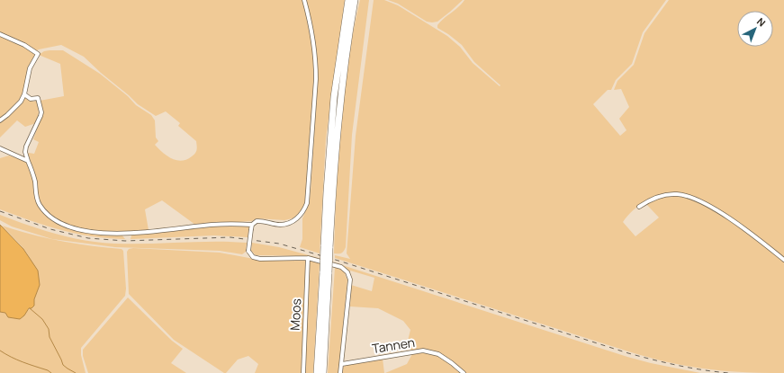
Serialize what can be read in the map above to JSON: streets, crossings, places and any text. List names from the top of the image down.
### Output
{
  "streets": {
    "street": ["Moos", "Tannen"]
  },
  "north": "top right"
}
